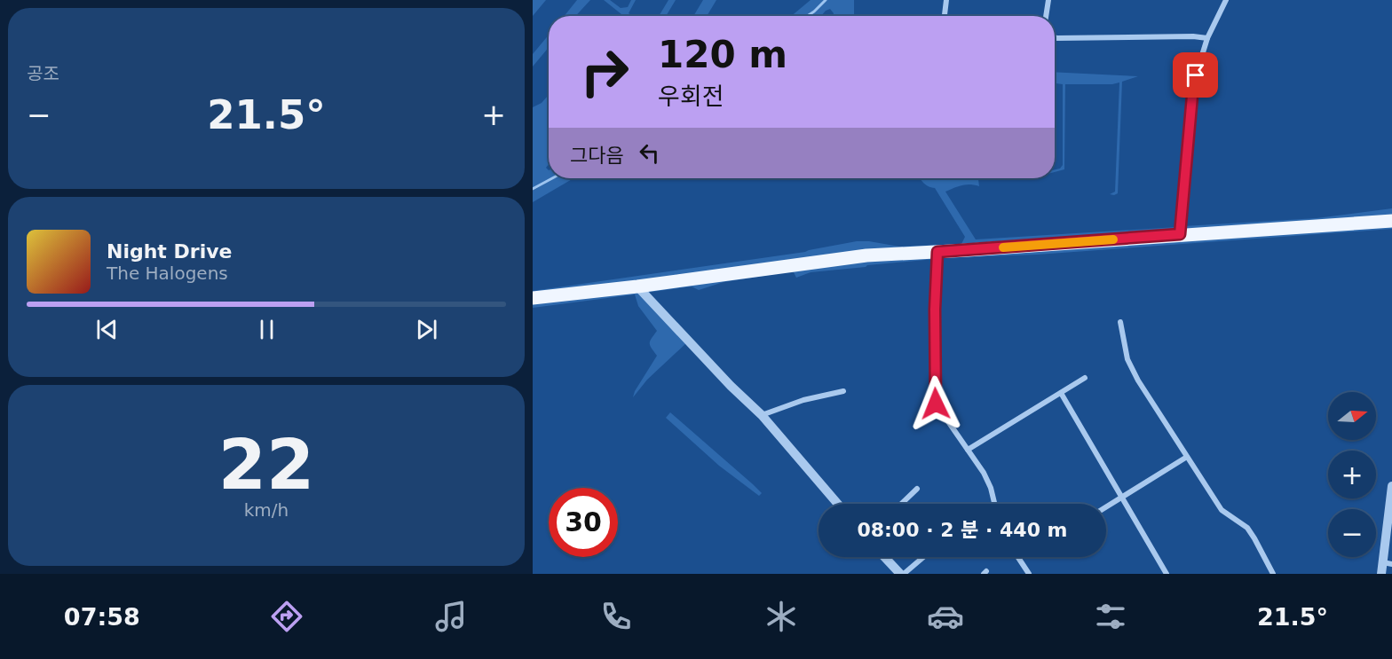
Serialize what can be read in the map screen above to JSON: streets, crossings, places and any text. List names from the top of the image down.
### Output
{
  "north": "right",
  "page": {
    "tile": [
      "공조",
      ["22", "km/h"]
    ],
    "turn": ["120 m", "우회전"],
    "heat": ["−", "21.5°", "+"],
    "then": "그다음",
    "song": ["Night Drive", "The Halogens"],
    "map_buttons": ["+", "−"],
    "limit": "30",
    "trip": "08:00 · 2 분 · 440 m",
    "tabs": ["07:58", "21.5°"]
  }
}
